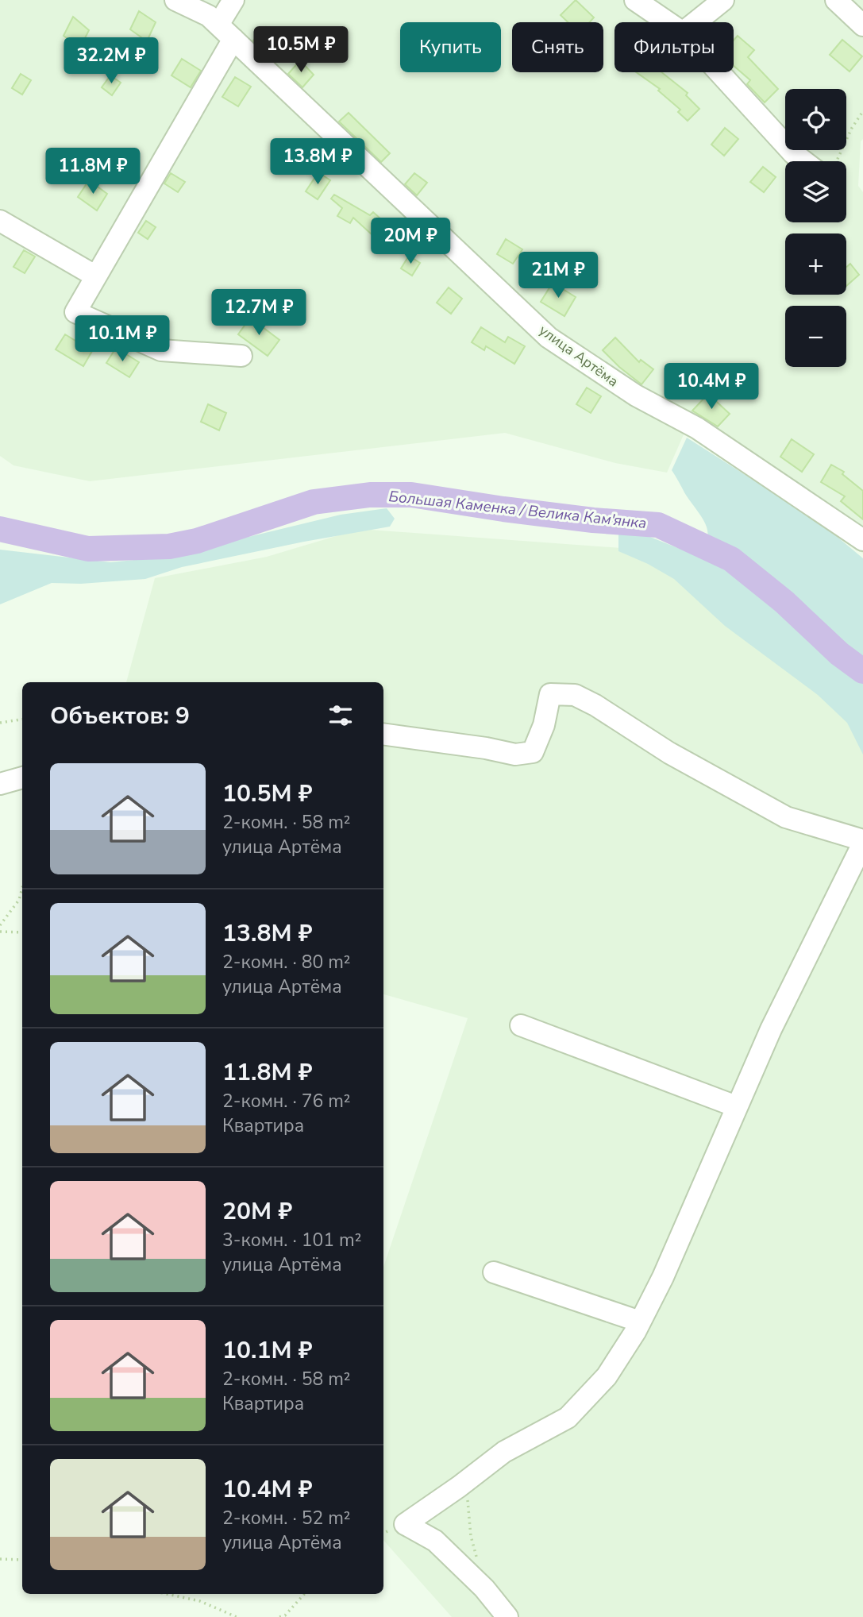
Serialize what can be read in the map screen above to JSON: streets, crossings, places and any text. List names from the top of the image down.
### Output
{
  "streets": {
    "street": ["улица Артёма"]
  },
  "water": ["Большая Каменка / Велика Кам'янка"],
  "page": {
    "chip": ["Купить", "Снять", "Фильтры"],
    "price": [
      "10.5M ₽",
      "32.2M ₽",
      "13.8M ₽",
      "11.8M ₽",
      "20M ₽",
      "21M ₽",
      "12.7M ₽",
      "10.1M ₽",
      "10.4M ₽"
    ],
    "map_buttons": ["+", "−"],
    "heading": "Объектов: 9",
    "list": [
      {
        "name": "10.5M ₽",
        "note": "2-комн. · 58 m² · улица Артёма"
      },
      {
        "name": "13.8M ₽",
        "note": "2-комн. · 80 m² · улица Артёма"
      },
      {
        "name": "11.8M ₽",
        "note": "2-комн. · 76 m² · Квартира"
      },
      {
        "name": "20M ₽",
        "note": "3-комн. · 101 m² · улица Артёма"
      },
      {
        "name": "10.1M ₽",
        "note": "2-комн. · 58 m² · Квартира"
      },
      {
        "name": "10.4M ₽",
        "note": "2-комн. · 52 m² · улица Артёма"
      }
    ]
  }
}
